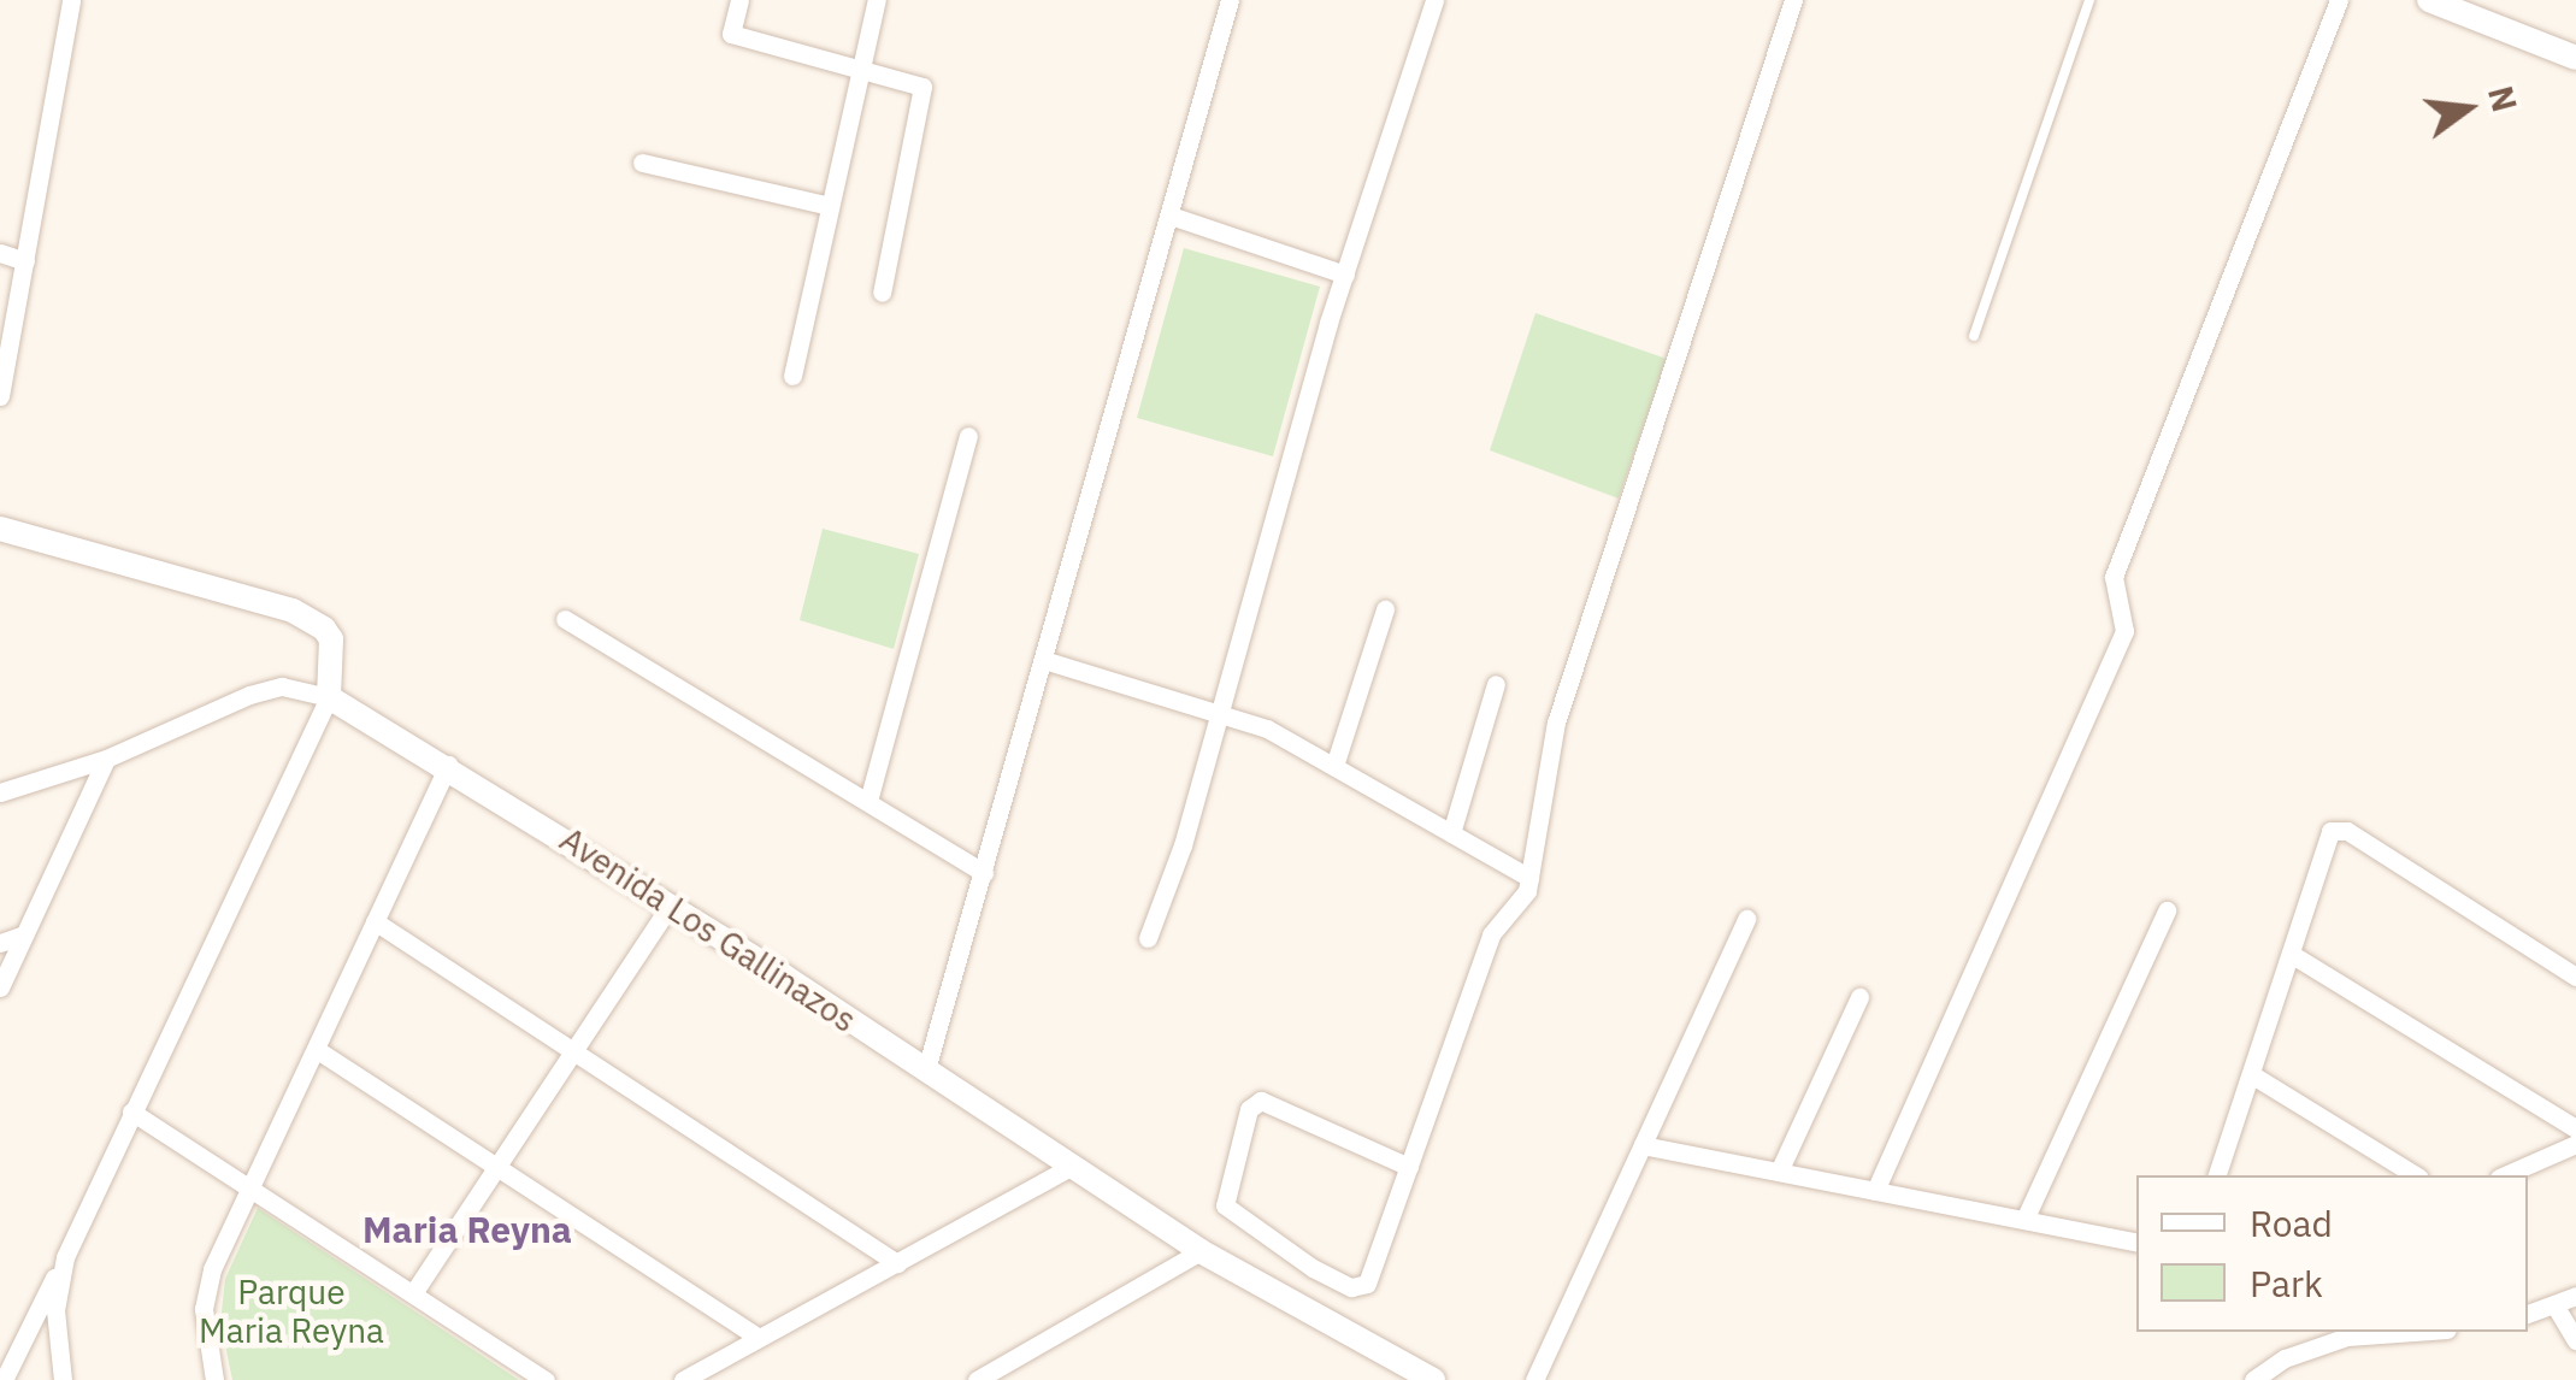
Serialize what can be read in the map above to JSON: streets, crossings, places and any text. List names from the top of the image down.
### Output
{
  "streets": {
    "street": ["Avenida Los Gallinazos"]
  },
  "districts": ["Maria Reyna"],
  "parks": ["Parque Maria Reyna"],
  "legend": ["Road", "Park"],
  "north": "right"
}
